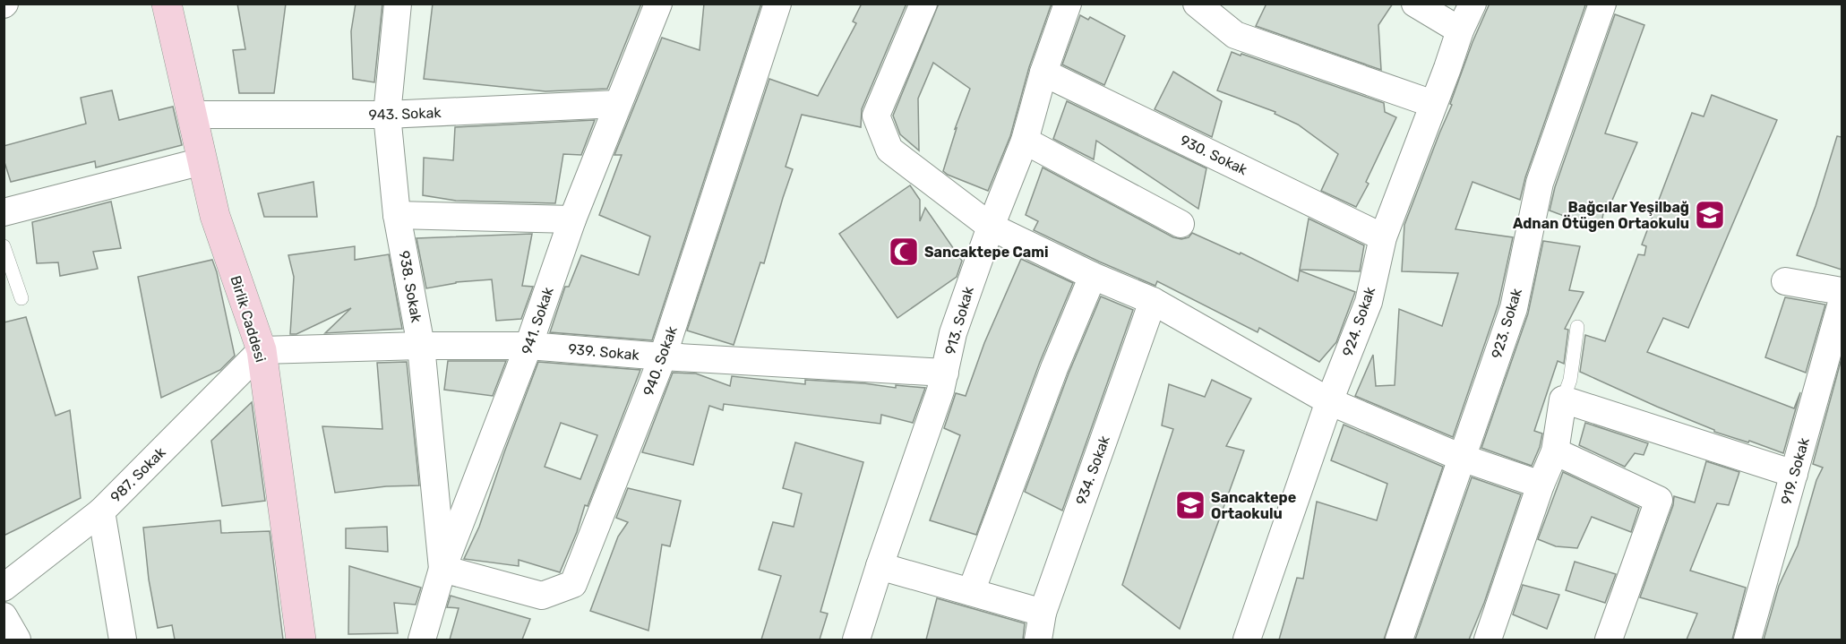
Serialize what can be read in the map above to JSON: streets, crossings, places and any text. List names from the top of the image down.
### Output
{
  "streets": {
    "main road": ["Birlik Caddesi"],
    "street": [
      "943. Sokak",
      "930. Sokak",
      "938. Sokak",
      "941. Sokak",
      "913. Sokak",
      "924. Sokak",
      "923. Sokak",
      "939. Sokak",
      "940. Sokak",
      "934. Sokak",
      "919. Sokak",
      "987. Sokak"
    ]
  },
  "crossings": [
    ["943. Sokak", "938. Sokak"],
    ["943. Sokak", "Birlik Caddesi"],
    ["943. Sokak", "941. Sokak"],
    ["930. Sokak", "913. Sokak"],
    ["930. Sokak", "924. Sokak"],
    ["938. Sokak", "941. Sokak"],
    ["938. Sokak", "939. Sokak"],
    ["938. Sokak", "940. Sokak"],
    ["Birlik Caddesi", "939. Sokak"],
    ["Birlik Caddesi", "987. Sokak"],
    ["941. Sokak", "939. Sokak"],
    ["941. Sokak", "940. Sokak"],
    ["913. Sokak", "939. Sokak"],
    ["939. Sokak", "940. Sokak"],
    ["939. Sokak", "987. Sokak"]
  ],
  "places": {
    "school or university": ["Bağcılar Yeşilbağ Adnan Ötügen Ortaokulu", "Sancaktepe Ortaokulu"],
    "mosque": ["Sancaktepe Cami"]
  }
}
